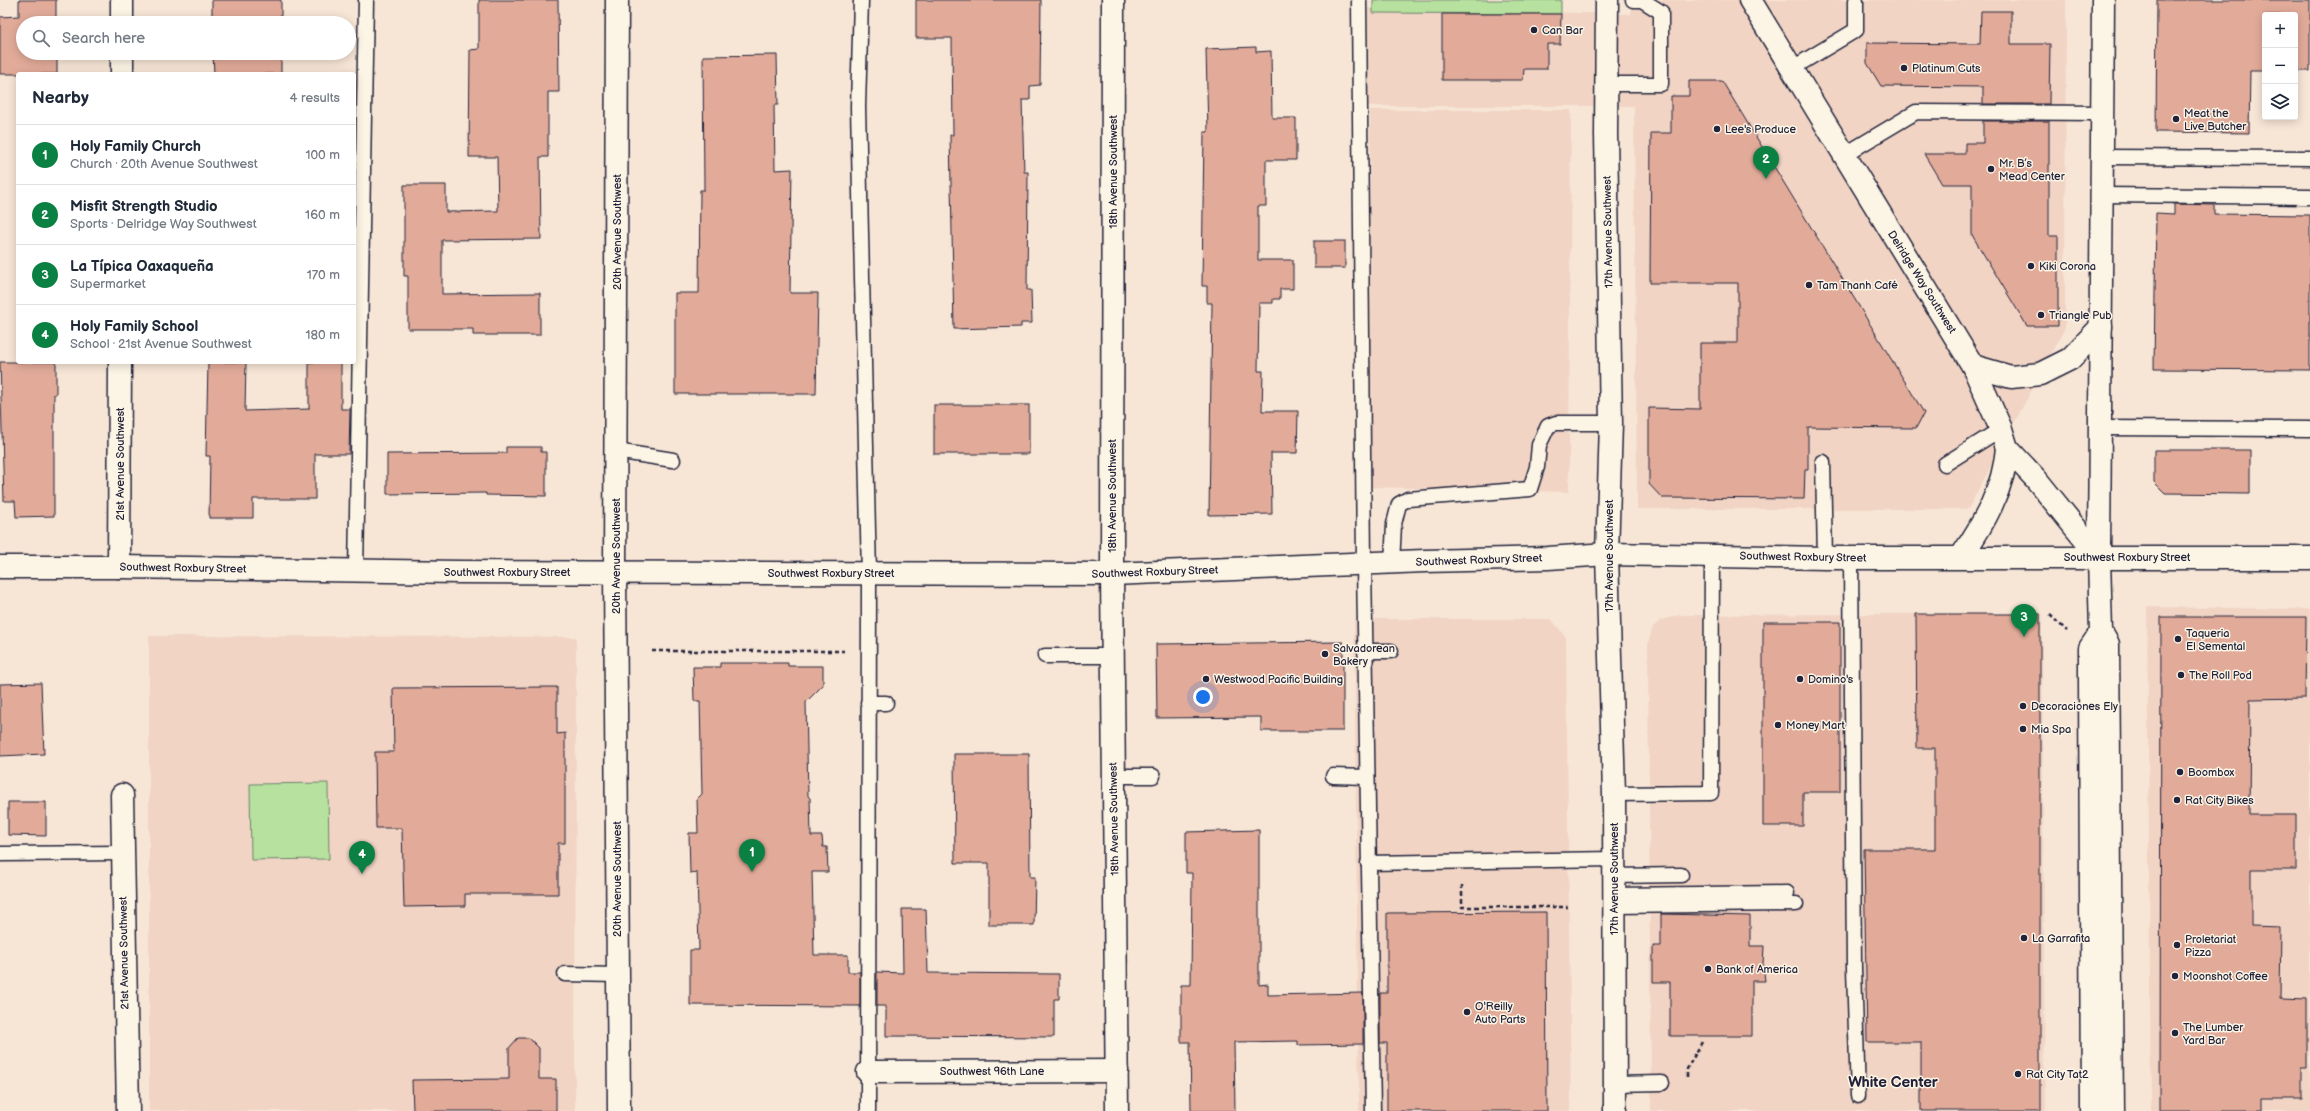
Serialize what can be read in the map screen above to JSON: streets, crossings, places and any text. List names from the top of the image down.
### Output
{
  "streets": {
    "street": [
      "18th Avenue Southwest",
      "20th Avenue Southwest",
      "17th Avenue Southwest",
      "Delridge Way Southwest",
      "21st Avenue Southwest",
      "Southwest Roxbury Street",
      "Southwest 96th Lane"
    ]
  },
  "crossings": [
    ["18th Avenue Southwest", "Southwest Roxbury Street"],
    ["18th Avenue Southwest", "Southwest 96th Lane"],
    ["20th Avenue Southwest", "Southwest Roxbury Street"],
    ["17th Avenue Southwest", "Southwest Roxbury Street"],
    ["Delridge Way Southwest", "Southwest Roxbury Street"],
    ["21st Avenue Southwest", "Southwest Roxbury Street"]
  ],
  "districts": ["White Center"],
  "places": [
    "Can Bar",
    "Platinum Cuts",
    "Meat the Live Butcher",
    "Lee's Produce",
    "Mr. B’s Mead Center",
    "Kiki Corona",
    "Tam Thanh Café",
    "Triangle Pub",
    "Taqueria El Semental",
    "Salvadorean Bakery",
    "The Roll Pod",
    "Westwood Pacific Building",
    "Domino's",
    "Decoraciones Ely",
    "Money Mart",
    "Mia Spa",
    "Boombox",
    "Rat City Bikes",
    "La Garrafita",
    "Proletariat Pizza",
    "Bank of America",
    "Moonshot Coffee",
    "O'Reilly Auto Parts",
    "The Lumber Yard Bar",
    "Rat City Tat2"
  ],
  "page": {
    "map_buttons": ["+", "−"],
    "search": "Search here",
    "heading": ["Nearby", "4 results"],
    "list": [
      {
        "mark": "1",
        "name": "Holy Family Church",
        "note": "Church · 20th Avenue Southwest",
        "value": "100 m"
      },
      {
        "mark": "2",
        "name": "Misfit Strength Studio",
        "note": "Sports · Delridge Way Southwest",
        "value": "160 m"
      },
      {
        "mark": "3",
        "name": "La Típica Oaxaqueña",
        "note": "Supermarket",
        "value": "170 m"
      },
      {
        "mark": "4",
        "name": "Holy Family School",
        "note": "School · 21st Avenue Southwest",
        "value": "180 m"
      }
    ],
    "pins": [
      "2",
      "3",
      "1",
      "4"
    ]
  }
}
